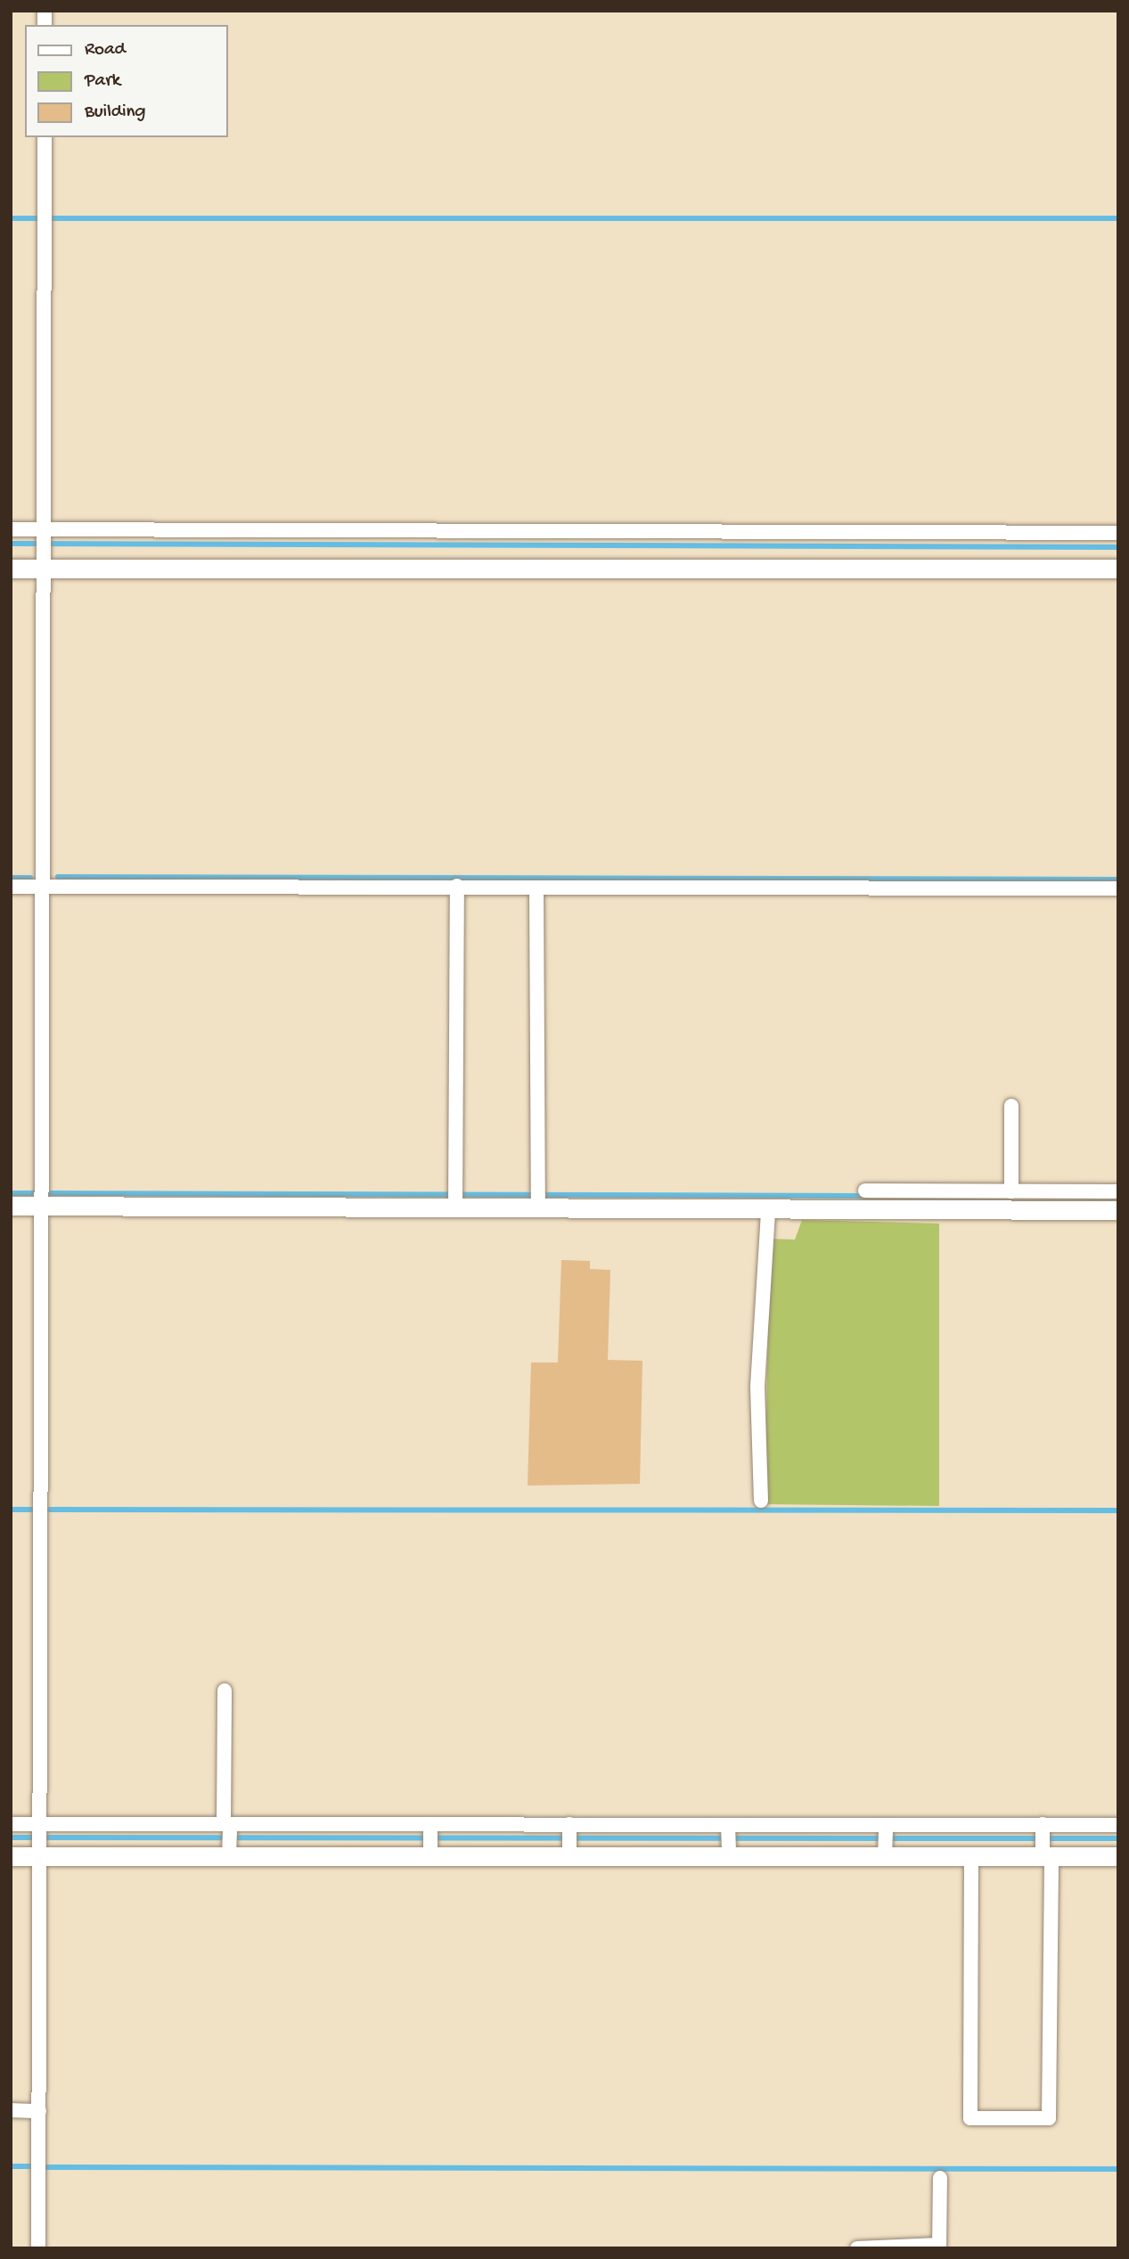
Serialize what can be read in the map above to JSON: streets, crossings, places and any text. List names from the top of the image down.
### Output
{
  "legend": ["Road", "Park", "Building"]
}
